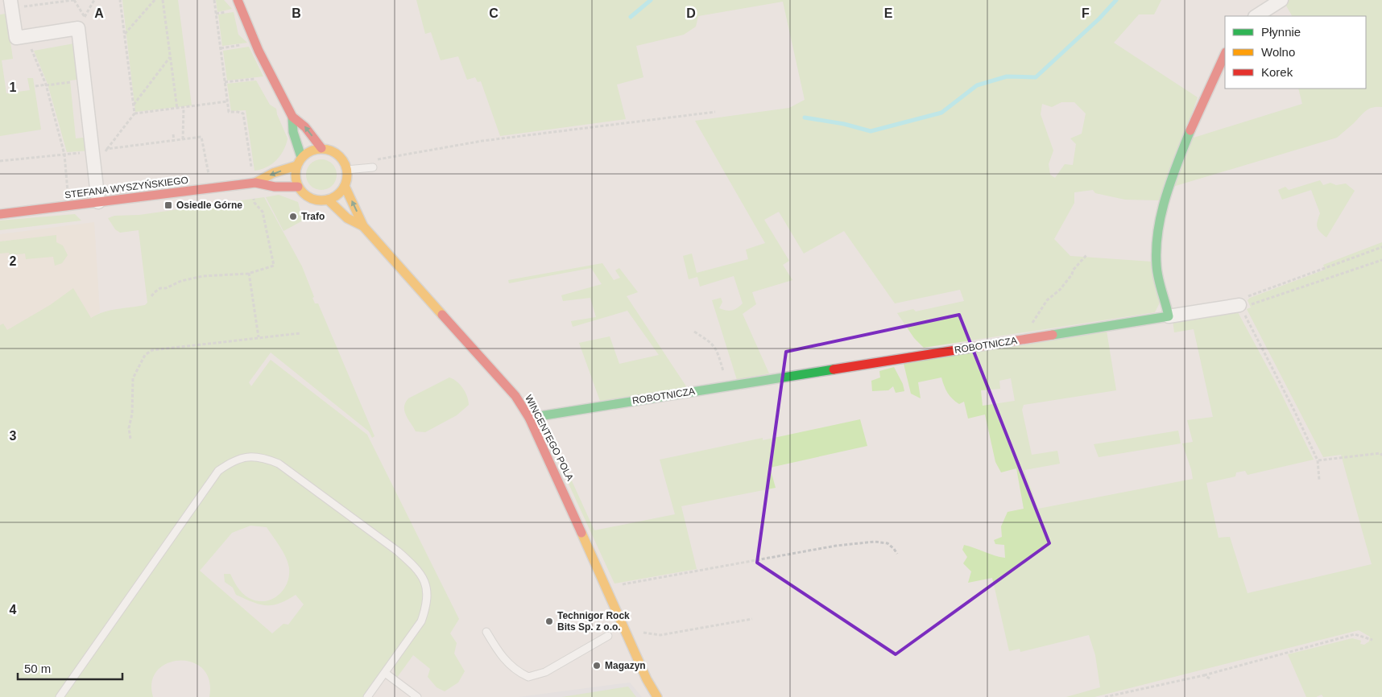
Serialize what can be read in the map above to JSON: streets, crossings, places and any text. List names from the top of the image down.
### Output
{
  "streets": {
    "street": ["STEFANA WYSZYŃSKIEGO", "ROBOTNICZA", "WINCENTEGO POLA"]
  },
  "crossings": [
    ["STEFANA WYSZYŃSKIEGO", "WINCENTEGO POLA"],
    ["ROBOTNICZA", "WINCENTEGO POLA"]
  ],
  "places": {
    "transit": ["Osiedle Górne"],
    "other": ["Trafo", "Technigor Rock Bits Sp. z o.o.", "Magazyn"]
  },
  "legend": ["Płynnie", "Wolno", "Korek"],
  "scale_bar": "50 m",
  "grid": {
    "columns": [
      "A",
      "B",
      "C",
      "D",
      "E",
      "F"
    ],
    "rows": [
      "1",
      "2",
      "3",
      "4"
    ]
  }
}
